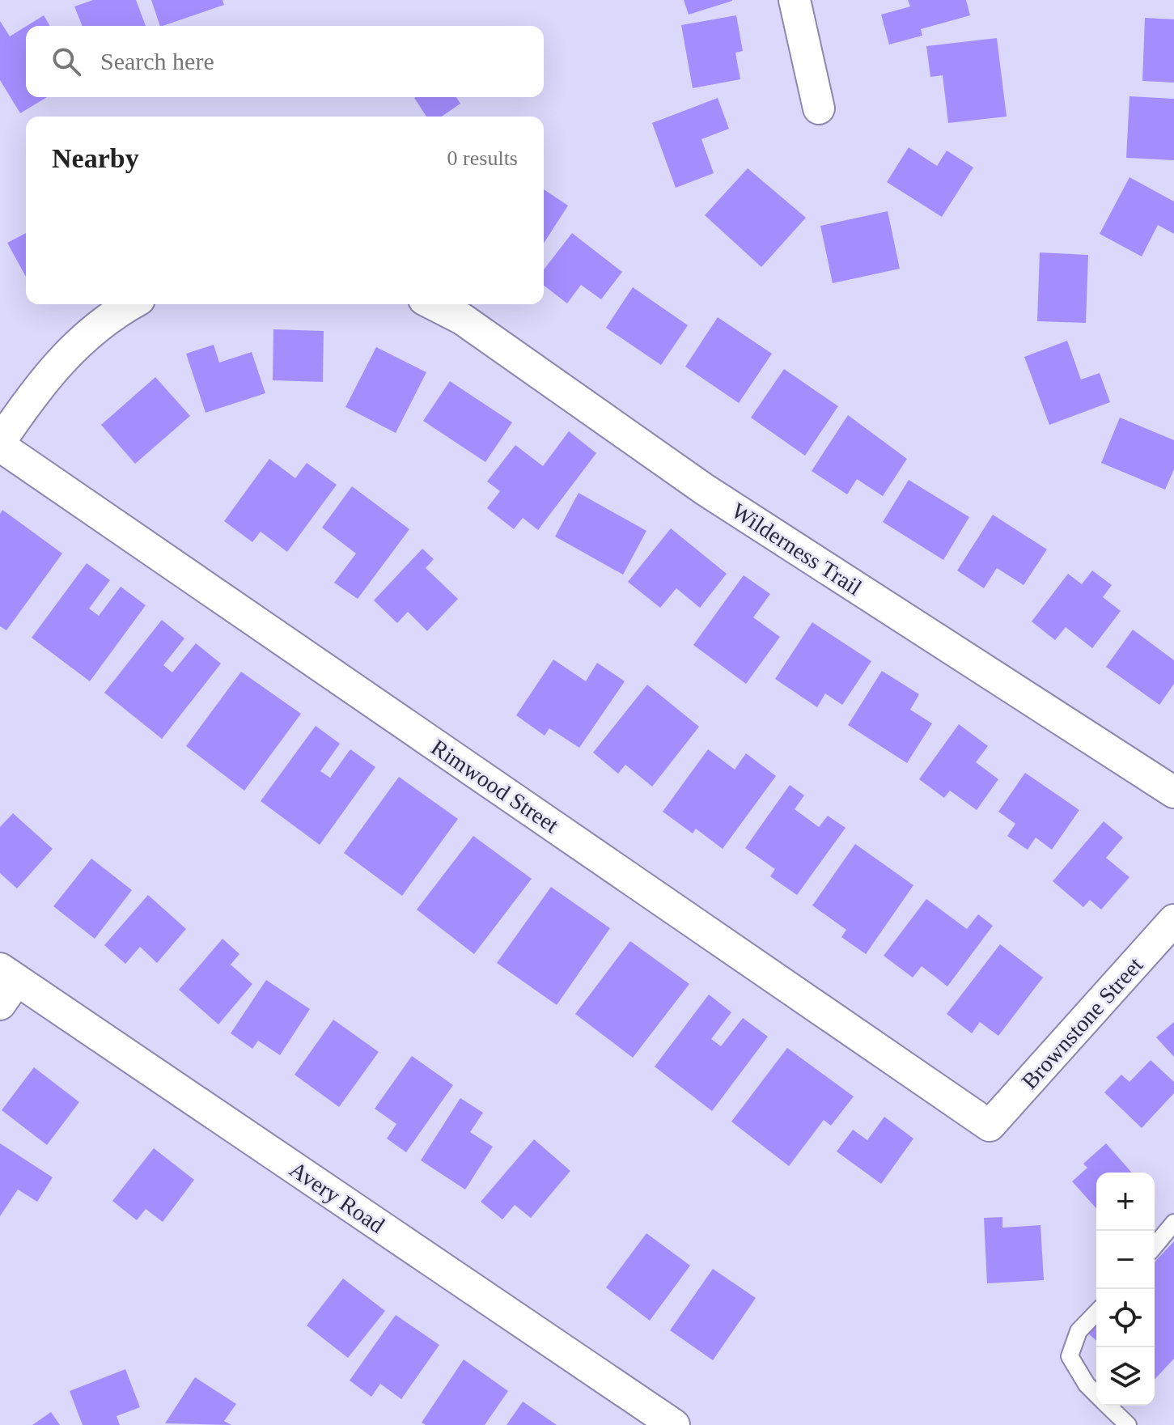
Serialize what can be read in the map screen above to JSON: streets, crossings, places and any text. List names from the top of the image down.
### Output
{
  "streets": {
    "street": [
      "Wilderness Trail",
      "Rimwood Street",
      "Brownstone Street",
      "Avery Road"
    ]
  },
  "crossings": [
    ["Rimwood Street", "Brownstone Street"]
  ],
  "page": {
    "search": "Search here",
    "heading": ["Nearby", "0 results"],
    "map_buttons": ["+", "−"]
  }
}
